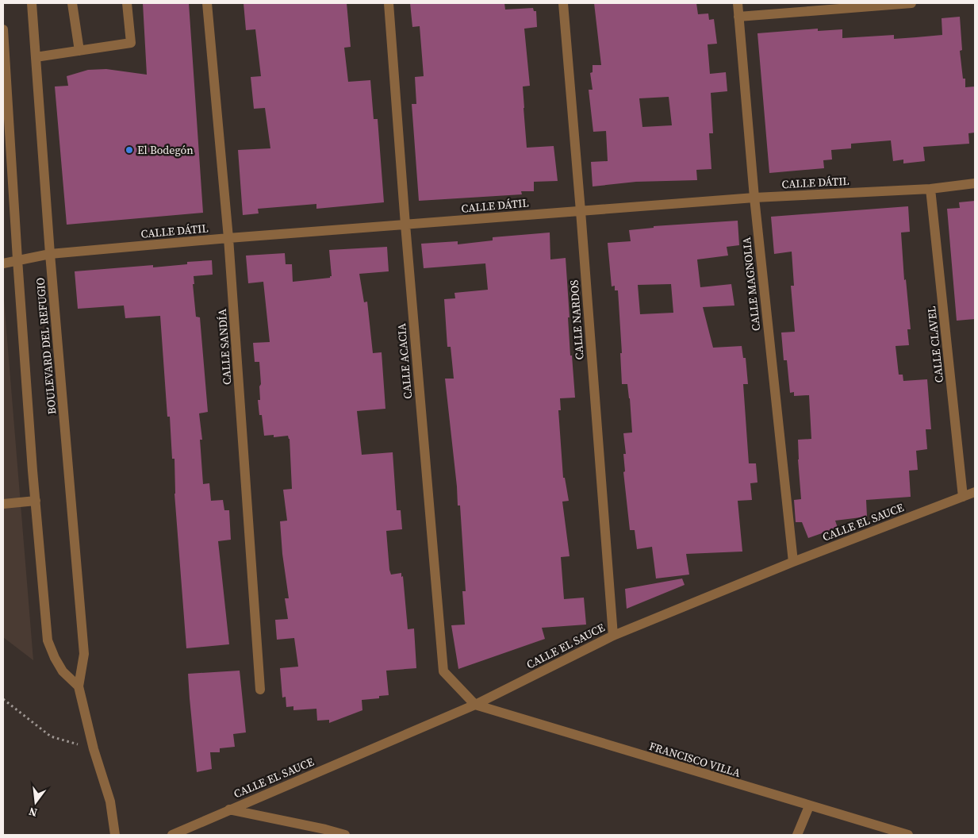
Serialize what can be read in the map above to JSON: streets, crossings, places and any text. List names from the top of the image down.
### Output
{
  "streets": {
    "street": [
      "CALLE DÁTIL",
      "CALLE MAGNOLIA",
      "CALLE NARDOS",
      "CALLE CLAVEL",
      "BOULEVARD DEL REFUGIO",
      "CALLE SANDÍA",
      "CALLE ACACIA",
      "CALLE EL SAUCE",
      "FRANCISCO VILLA"
    ]
  },
  "crossings": [
    ["CALLE DÁTIL", "CALLE MAGNOLIA"],
    ["CALLE DÁTIL", "CALLE NARDOS"],
    ["CALLE DÁTIL", "CALLE CLAVEL"],
    ["CALLE DÁTIL", "BOULEVARD DEL REFUGIO"],
    ["CALLE DÁTIL", "CALLE SANDÍA"],
    ["CALLE DÁTIL", "CALLE ACACIA"],
    ["CALLE MAGNOLIA", "CALLE EL SAUCE"],
    ["CALLE NARDOS", "CALLE EL SAUCE"],
    ["CALLE CLAVEL", "CALLE EL SAUCE"],
    ["CALLE ACACIA", "CALLE EL SAUCE"],
    ["CALLE ACACIA", "FRANCISCO VILLA"],
    ["CALLE EL SAUCE", "FRANCISCO VILLA"]
  ],
  "places": ["El Bodegón"],
  "north": "bottom"
}
